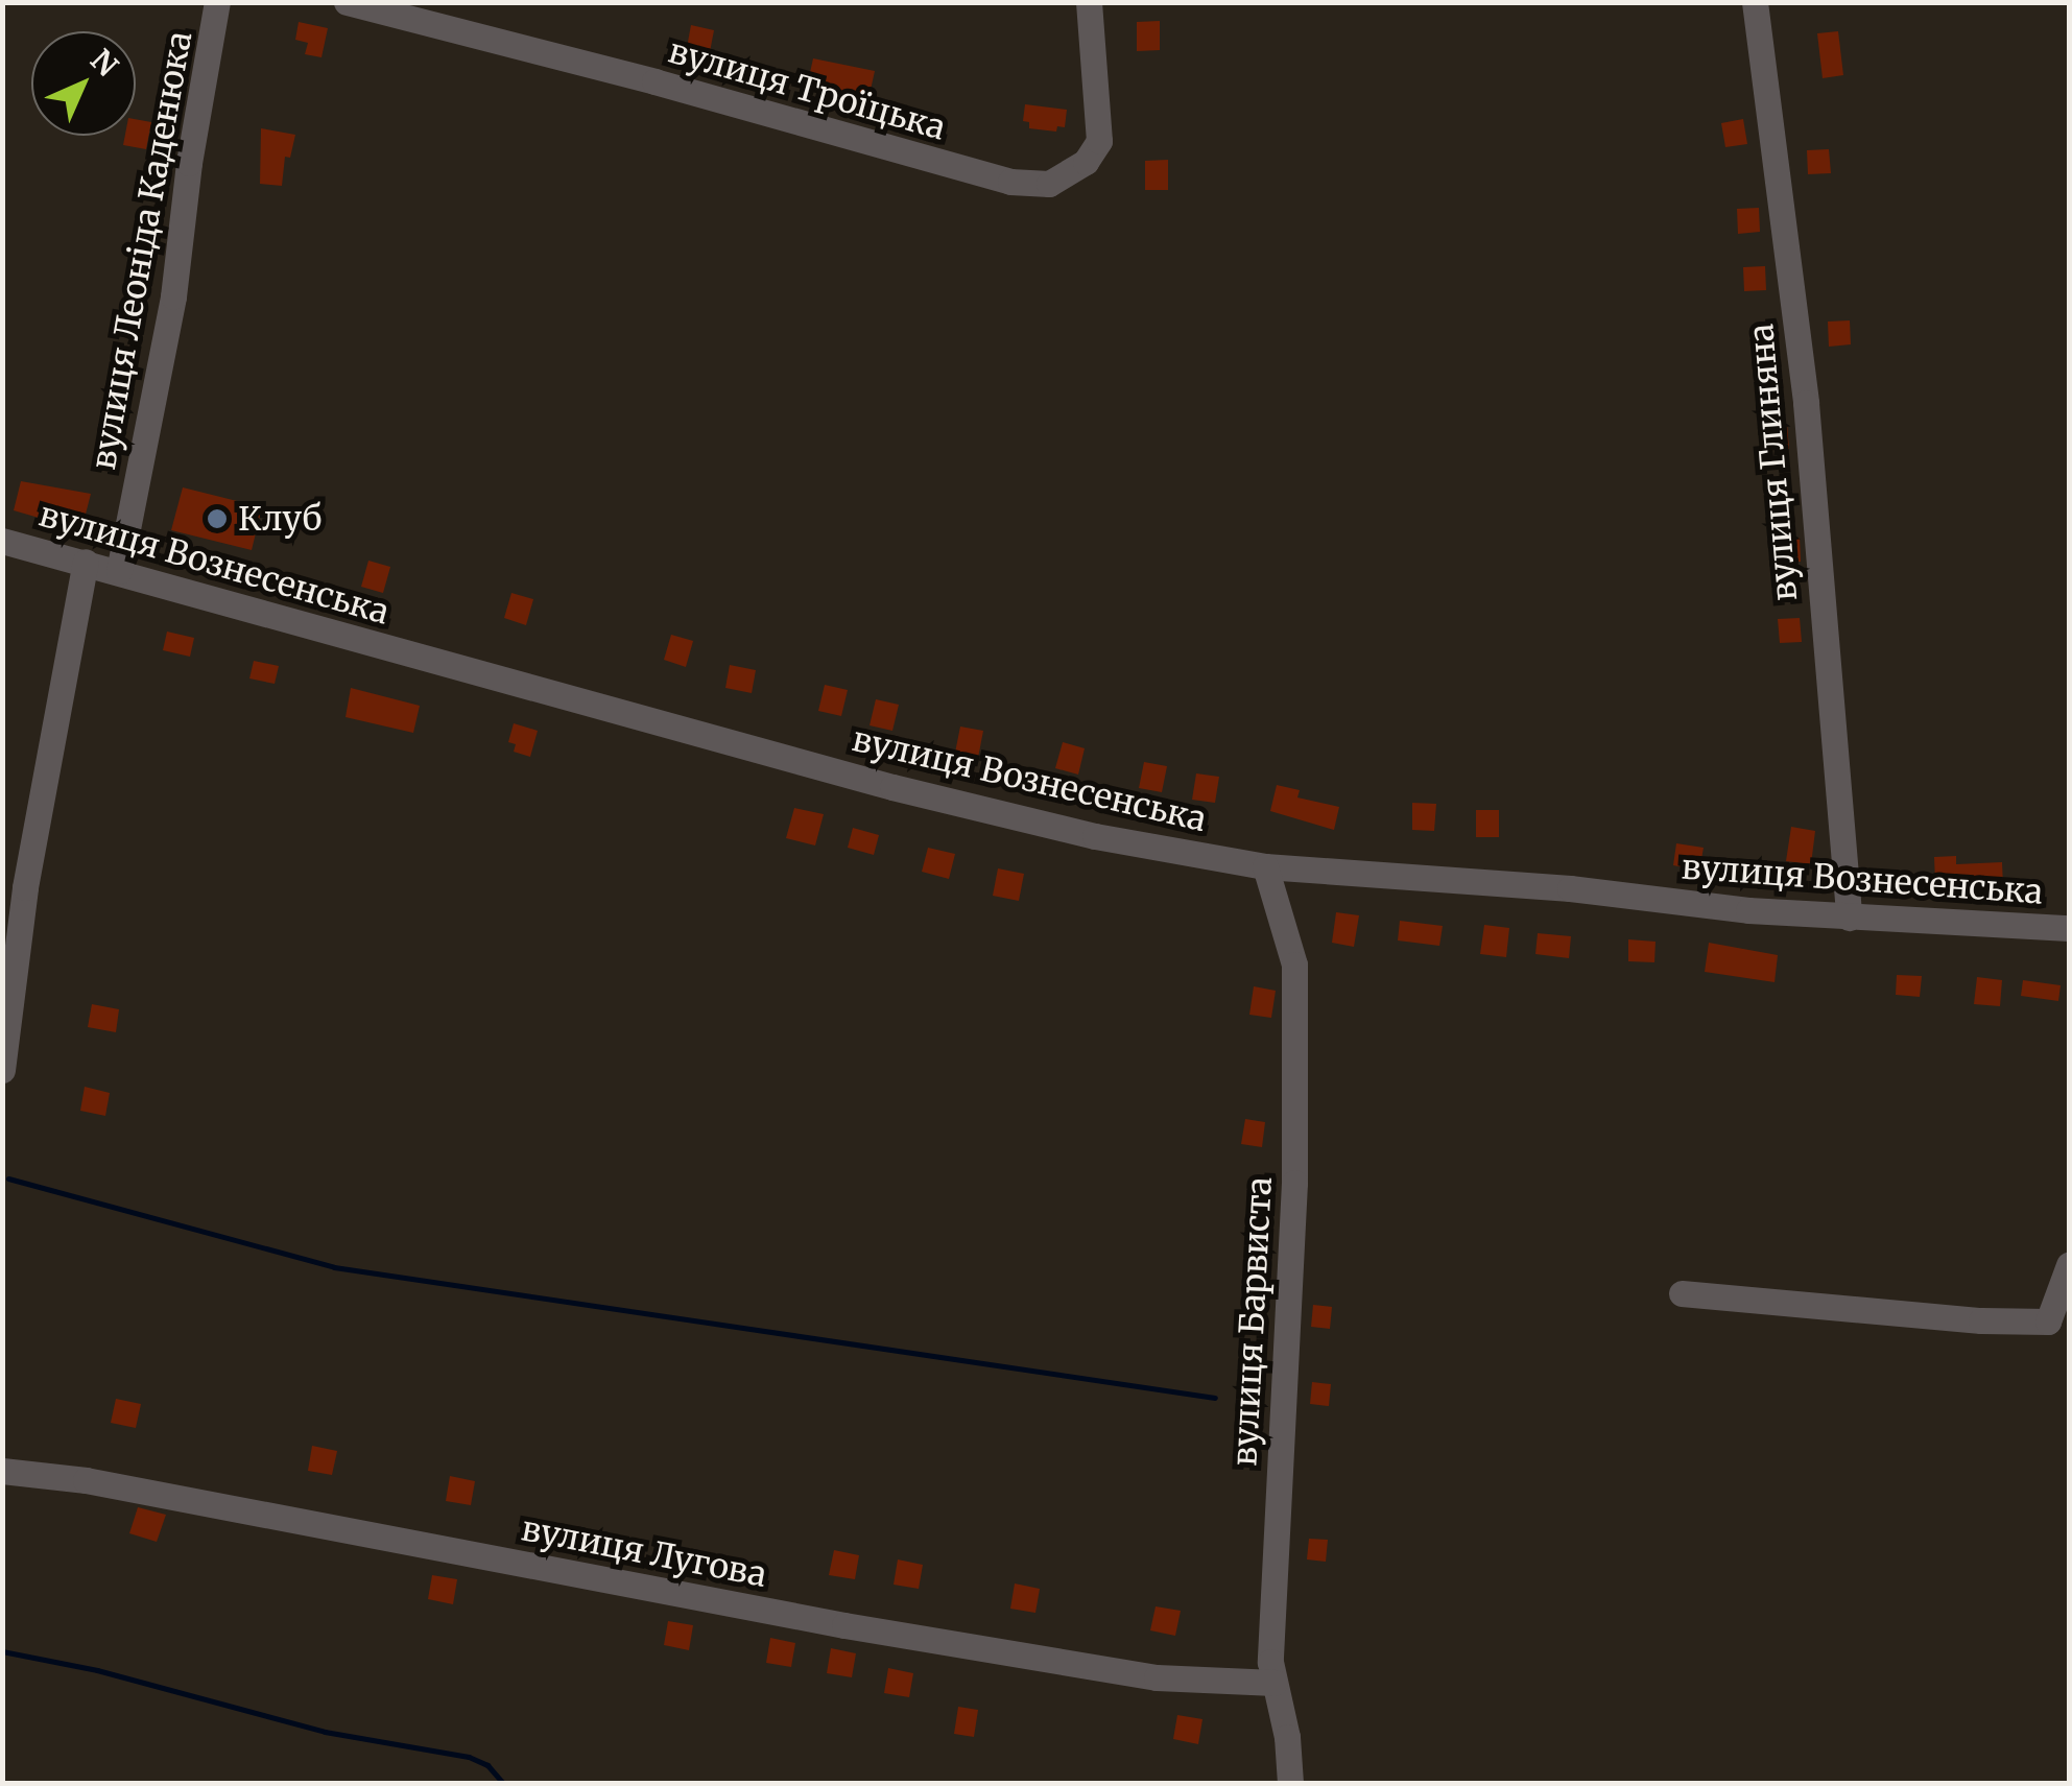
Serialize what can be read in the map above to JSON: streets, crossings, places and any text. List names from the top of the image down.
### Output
{
  "streets": {
    "street": [
      "вулиця Троїцька",
      "вулиця Леоніда Каденюка",
      "вулиця Глиняна",
      "вулиця Вознесенська",
      "вулиця Барвиста",
      "вулиця Лугова"
    ]
  },
  "crossings": [
    ["вулиця Леоніда Каденюка", "вулиця Вознесенська"],
    ["вулиця Глиняна", "вулиця Вознесенська"],
    ["вулиця Вознесенська", "вулиця Барвиста"],
    ["вулиця Барвиста", "вулиця Лугова"]
  ],
  "places": ["Клуб"],
  "north": "top right"
}
